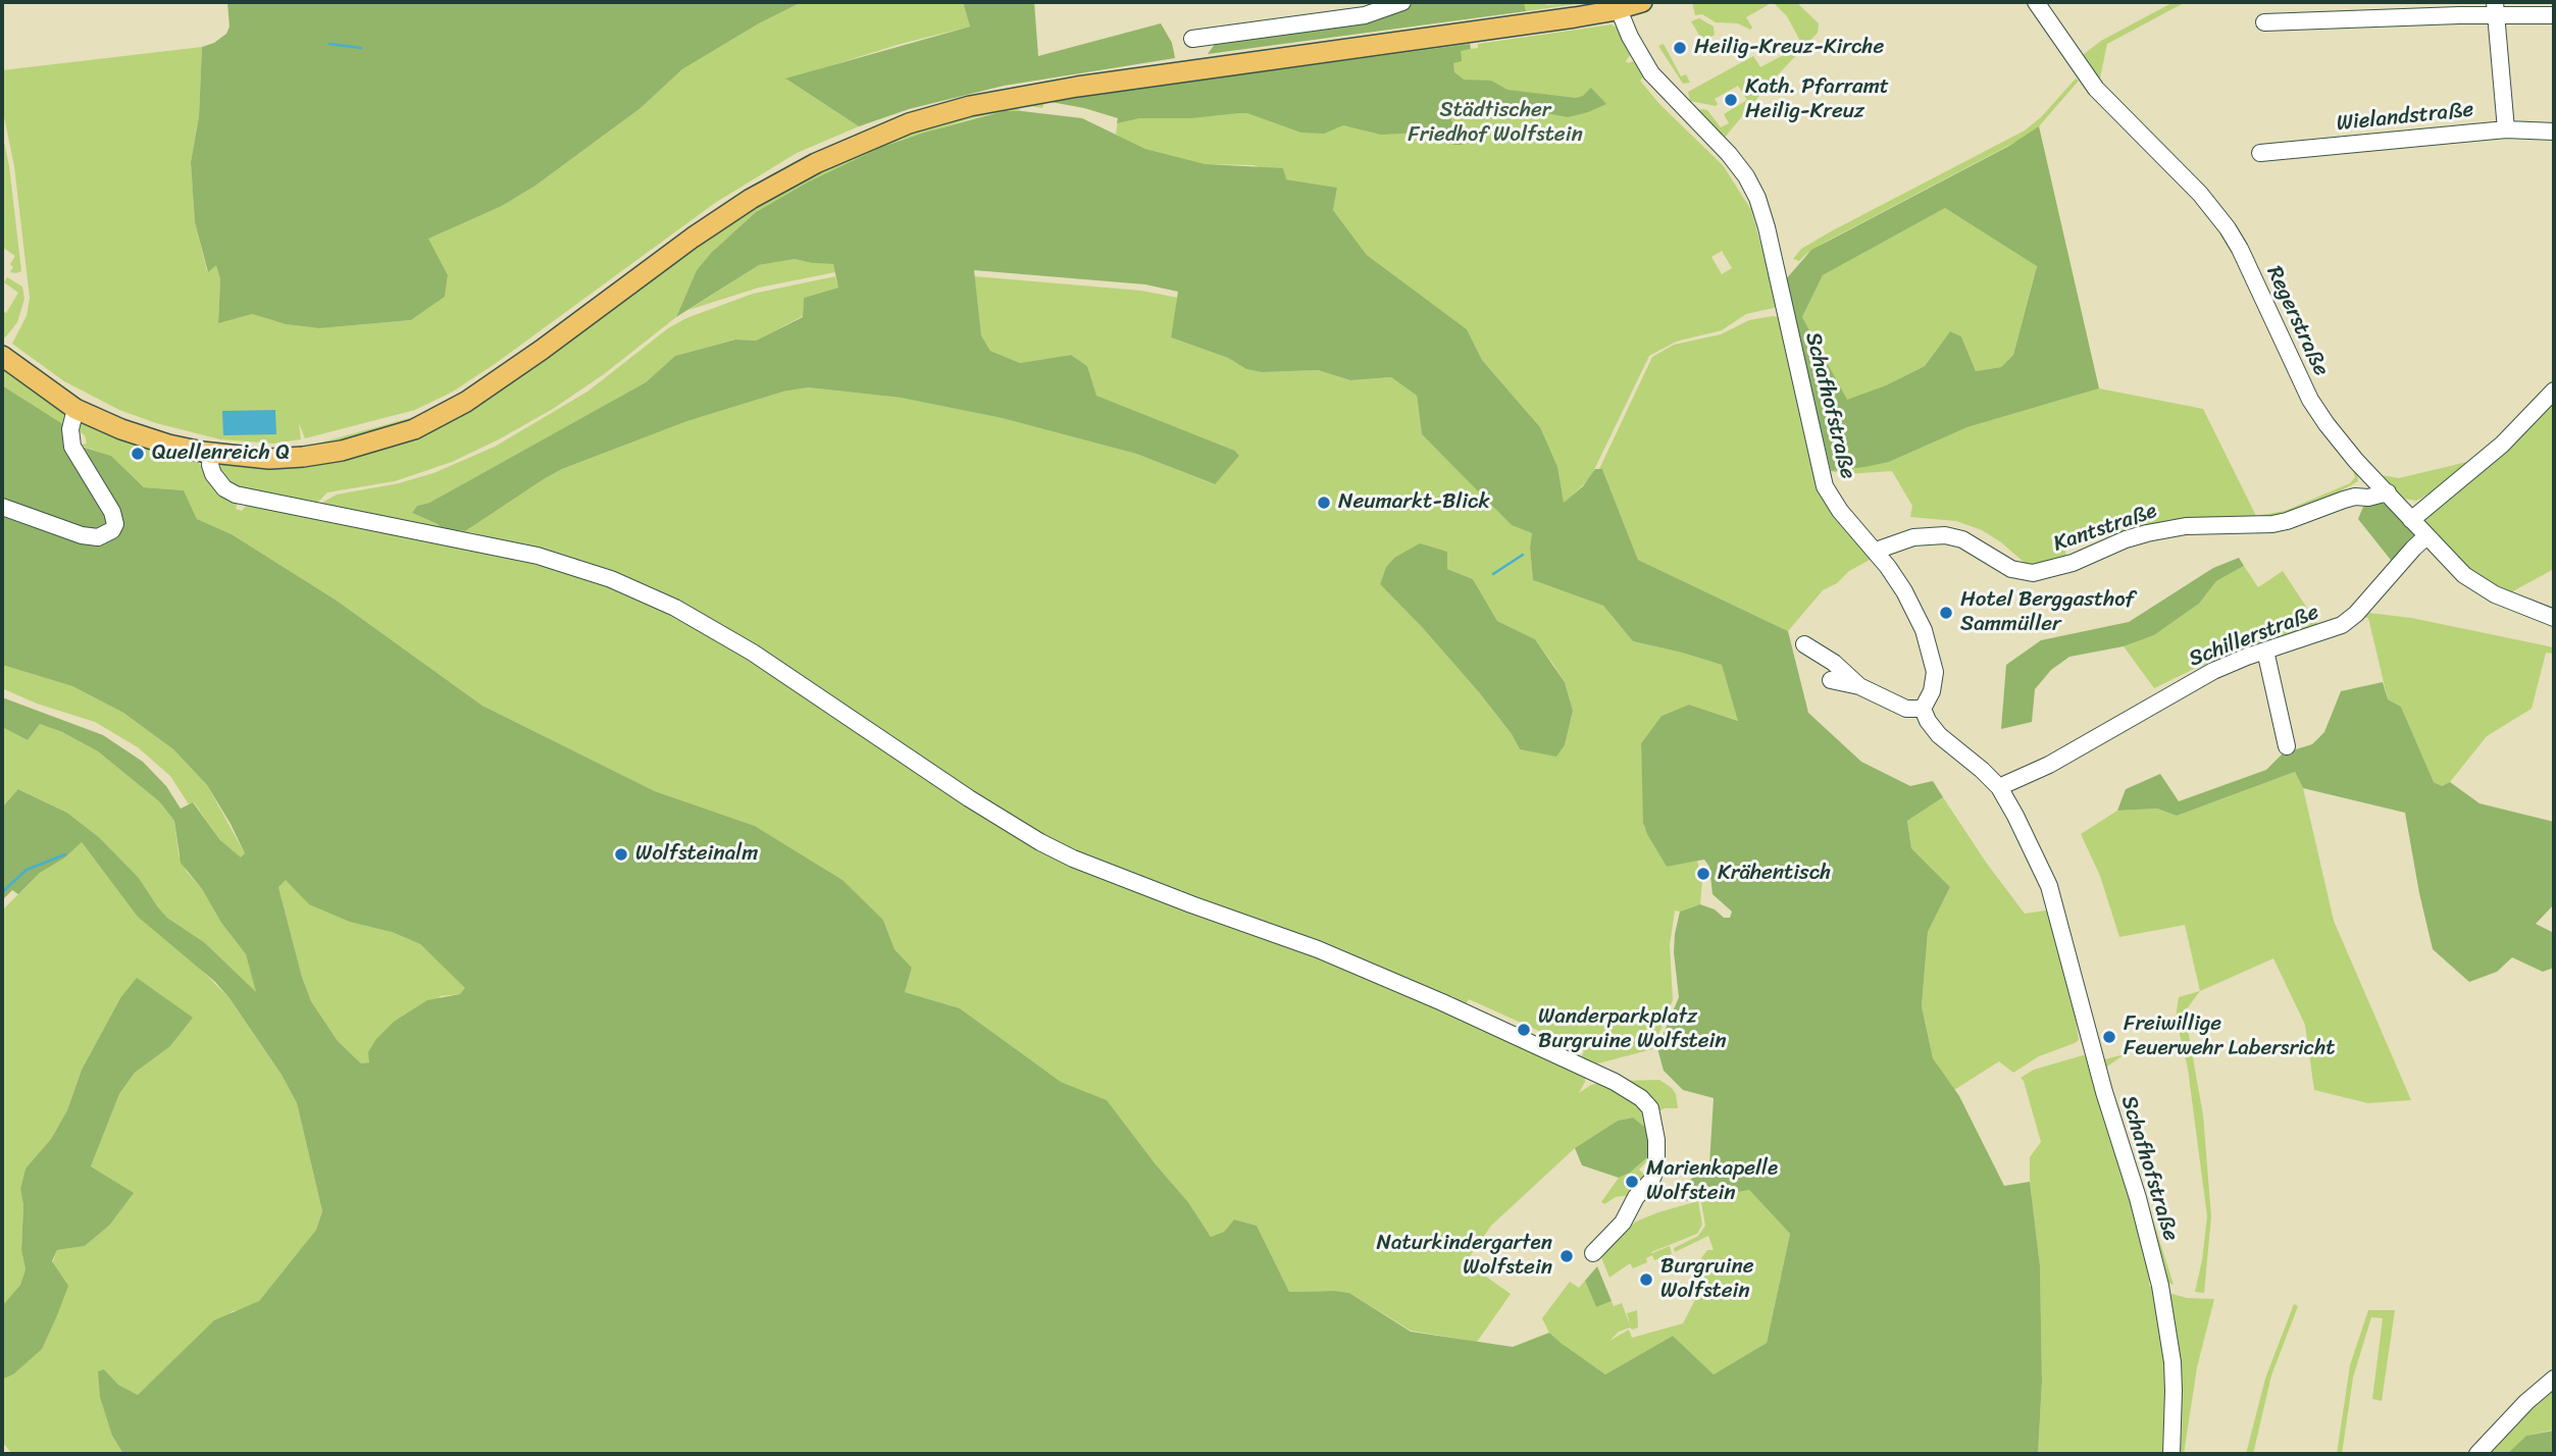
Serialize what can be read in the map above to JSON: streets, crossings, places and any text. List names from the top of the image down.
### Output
{
  "streets": {
    "street": [
      "Wielandstraße",
      "Regerstraße",
      "Schafhofstraße",
      "Kantstraße",
      "Schillerstraße"
    ]
  },
  "crossings": [
    ["Regerstraße", "Kantstraße"],
    ["Regerstraße", "Schillerstraße"],
    ["Schafhofstraße", "Kantstraße"],
    ["Schafhofstraße", "Schillerstraße"]
  ],
  "parks": ["Städtischer Friedhof Wolfstein"],
  "places": [
    "Heilig-Kreuz-Kirche",
    "Kath. Pfarramt Heilig-Kreuz",
    "Quellenreich Q",
    "Neumarkt-Blick",
    "Hotel Berggasthof Sammüller",
    "Wolfsteinalm",
    "Krähentisch",
    "Wanderparkplatz Burgruine Wolfstein",
    "Freiwillige Feuerwehr Labersricht",
    "Marienkapelle Wolfstein",
    "Naturkindergarten Wolfstein",
    "Burgruine Wolfstein"
  ]
}
